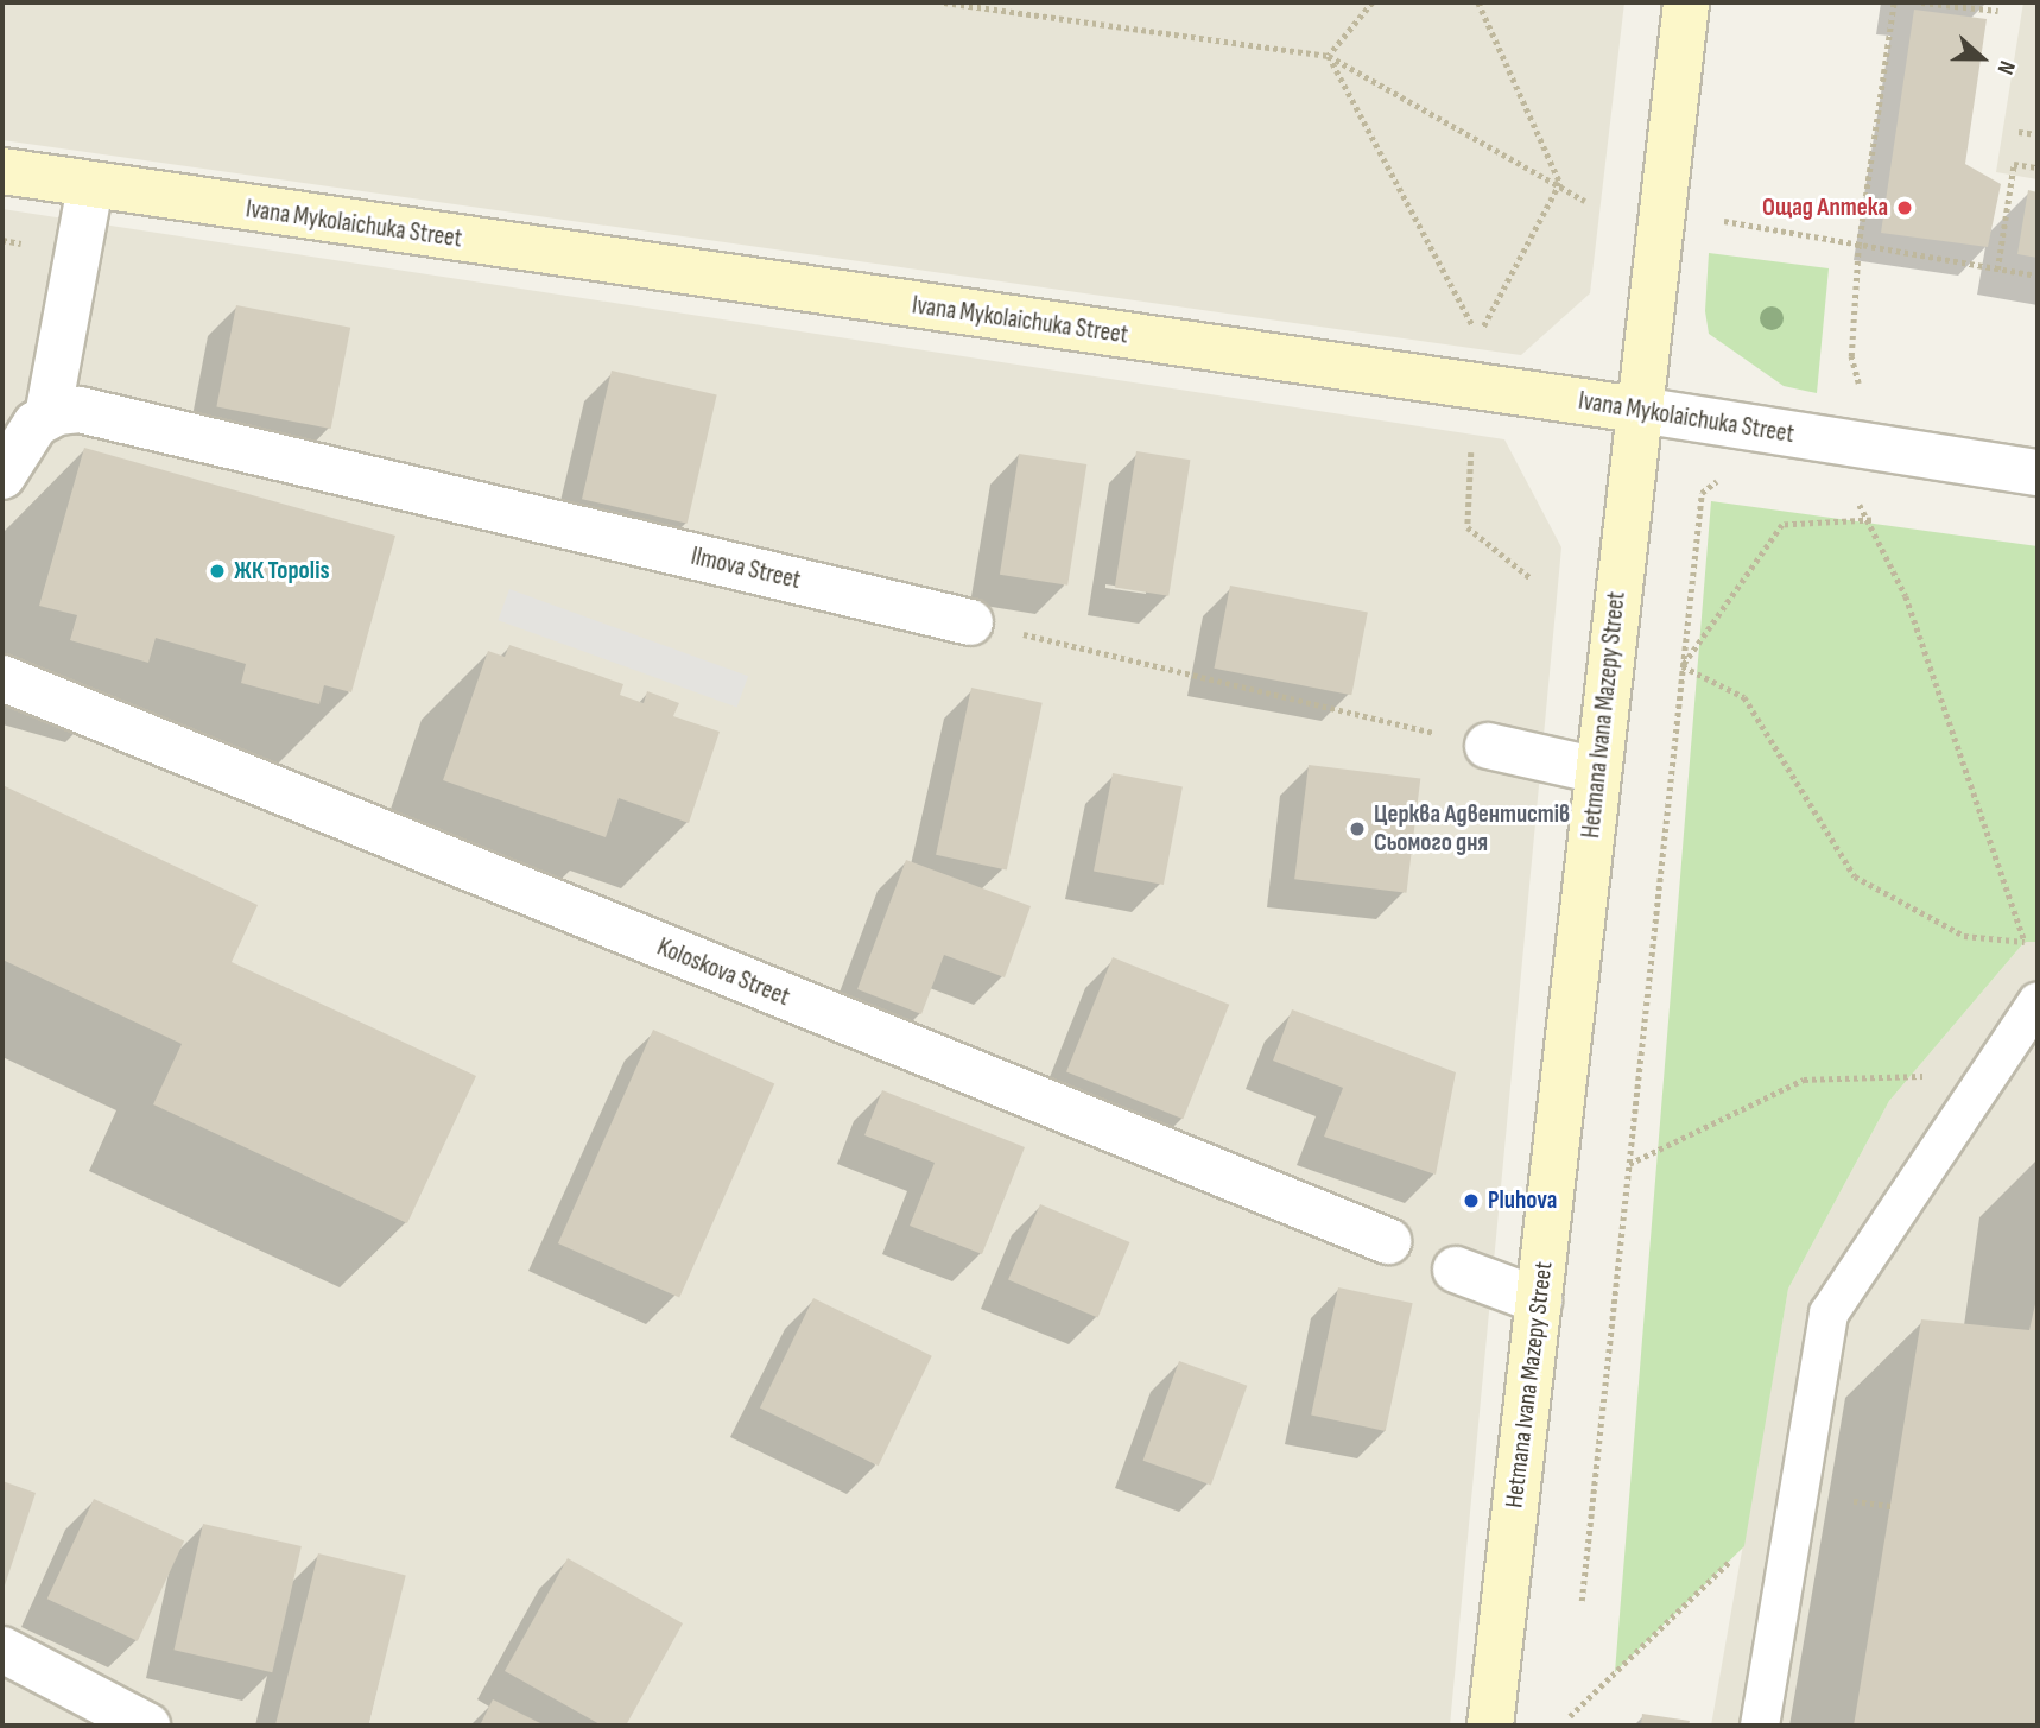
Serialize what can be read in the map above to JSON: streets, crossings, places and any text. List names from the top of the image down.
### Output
{
  "streets": {
    "main road": ["Ivana Mykolaichuka Street", "Hetmana Ivana Mazepy Street"],
    "street": ["Ilmova Street", "Koloskova Street"]
  },
  "crossings": [
    ["Ivana Mykolaichuka Street", "Hetmana Ivana Mazepy Street"]
  ],
  "places": [
    "Ощад Аптека",
    "ЖК Topolis",
    "Церква Адвентистів Сьомого дня",
    "Pluhova"
  ],
  "north": "right"
}
